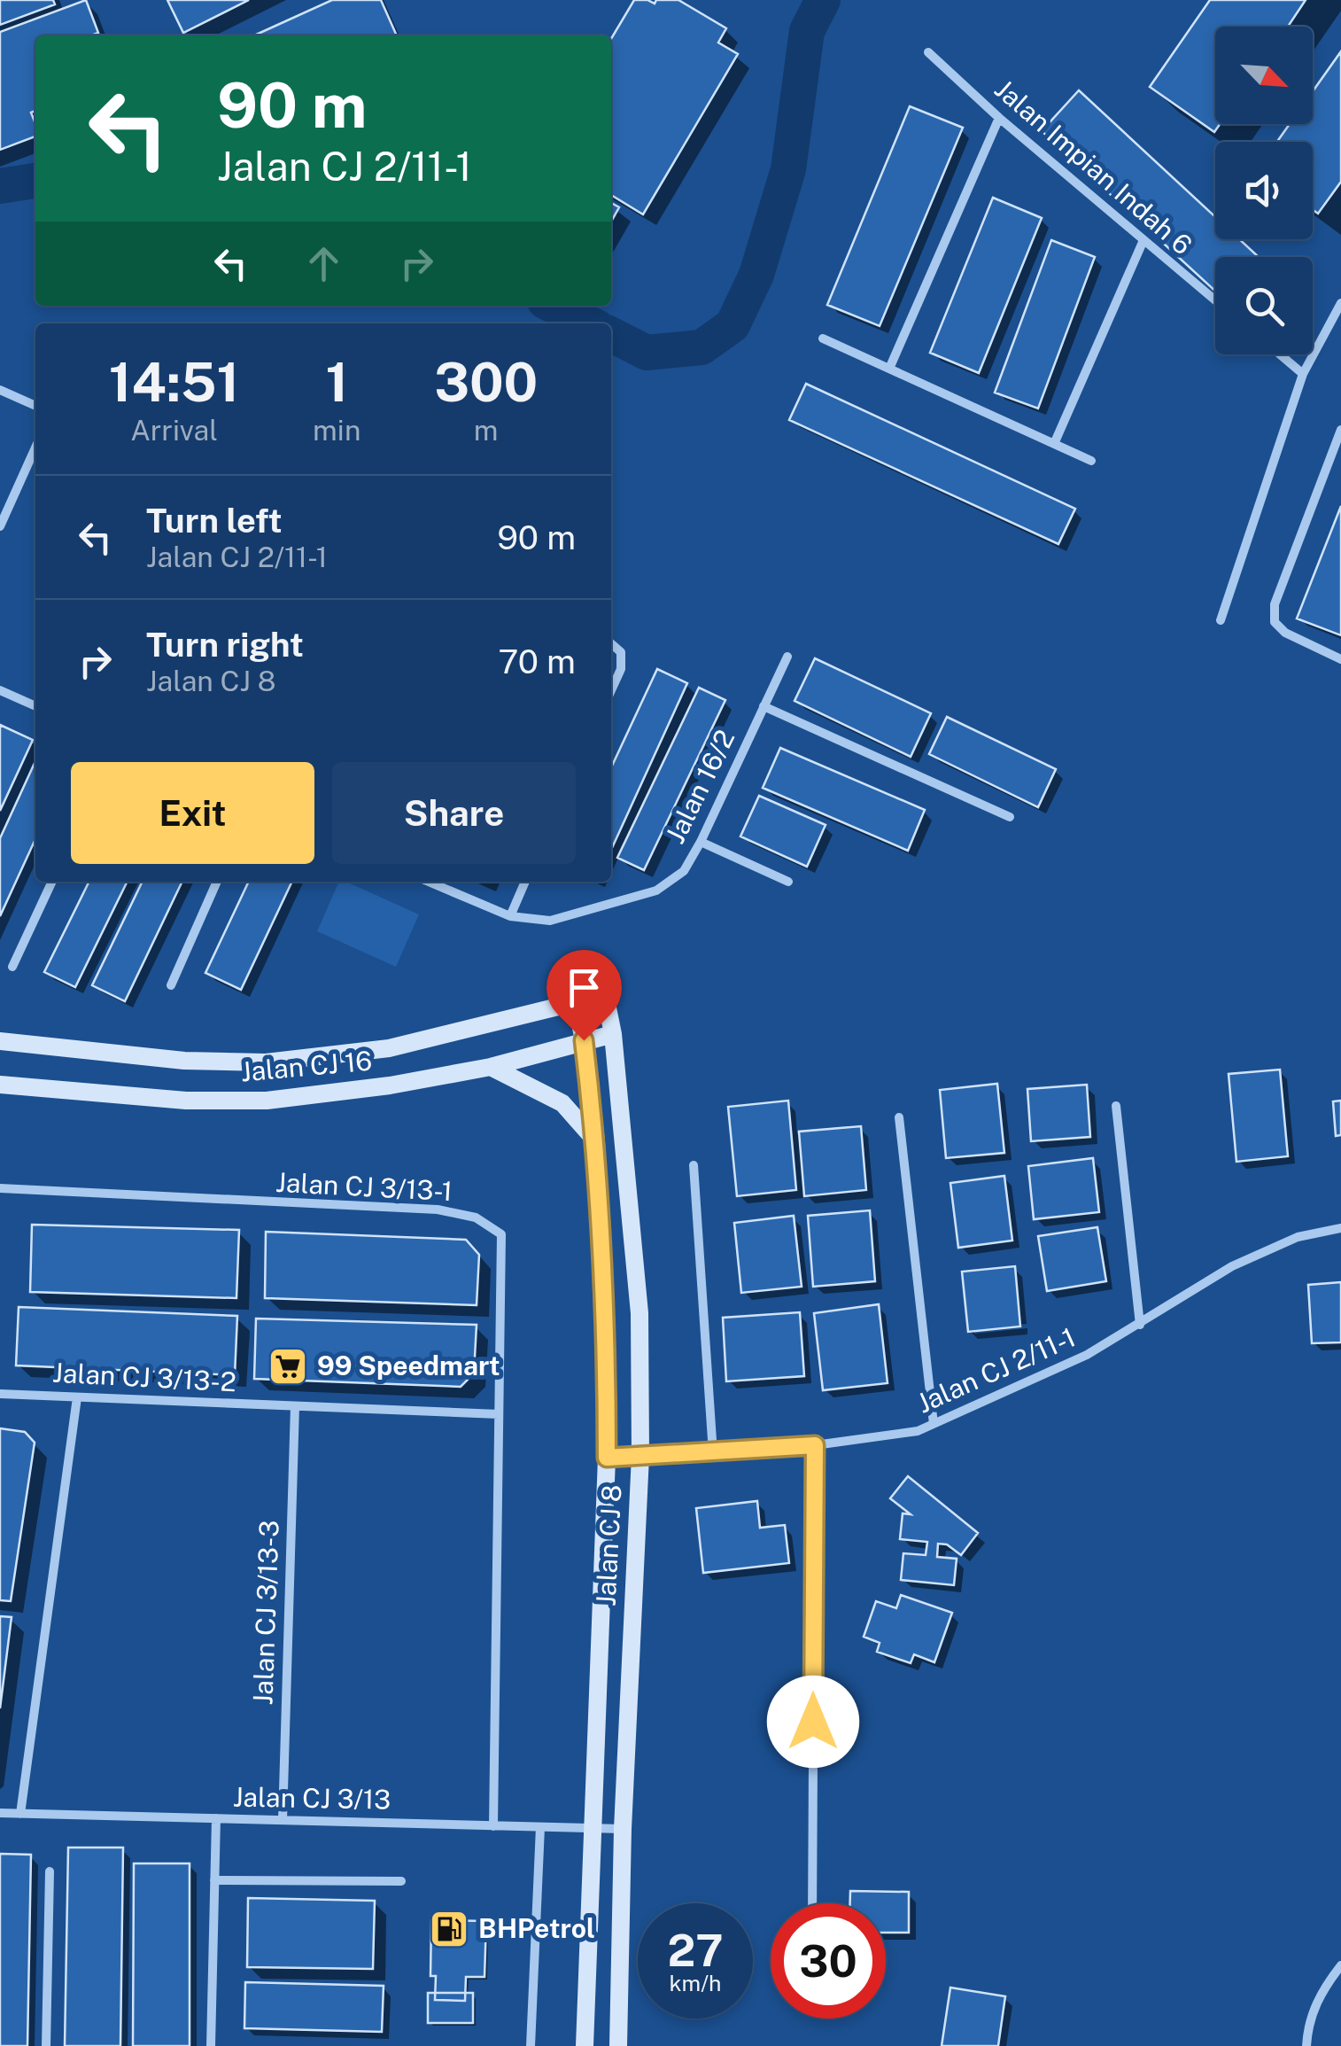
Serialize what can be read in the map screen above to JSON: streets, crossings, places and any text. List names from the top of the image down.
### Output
{
  "streets": {
    "street": [
      "Jalan Impian Indah 6",
      "Jalan 16/2",
      "Jalan CJ 16",
      "Jalan CJ 3/13-1",
      "Jalan CJ 2/11-1",
      "Jalan CJ 3/13-2",
      "Jalan CJ 8",
      "Jalan CJ 3/13-3",
      "Jalan CJ 3/13"
    ]
  },
  "crossings": [
    ["Jalan CJ 16", "Jalan CJ 8"],
    ["Jalan CJ 3/13-1", "Jalan CJ 3/13-2"],
    ["Jalan CJ 3/13-1", "Jalan CJ 3/13"],
    ["Jalan CJ 2/11-1", "Jalan CJ 8"],
    ["Jalan CJ 3/13-2", "Jalan CJ 3/13-3"],
    ["Jalan CJ 8", "Jalan CJ 3/13"],
    ["Jalan CJ 3/13-3", "Jalan CJ 3/13"]
  ],
  "places": {
    "supermarket": ["99 Speedmart"],
    "fuel station": ["BHPetrol"]
  },
  "north": "bottom right",
  "page": {
    "turn": ["90 m", "Jalan CJ 2/11-1"],
    "eta": [
      "14:51",
      "Arrival",
      "1",
      "min",
      "300",
      "m"
    ],
    "list": [
      {
        "name": "Turn left",
        "note": "Jalan CJ 2/11-1",
        "value": "90 m"
      },
      {
        "name": "Turn right",
        "note": "Jalan CJ 8",
        "value": "70 m"
      }
    ],
    "buttons": ["Exit", "Share"],
    "speed": "27 km/h",
    "limit": "30"
  }
}
